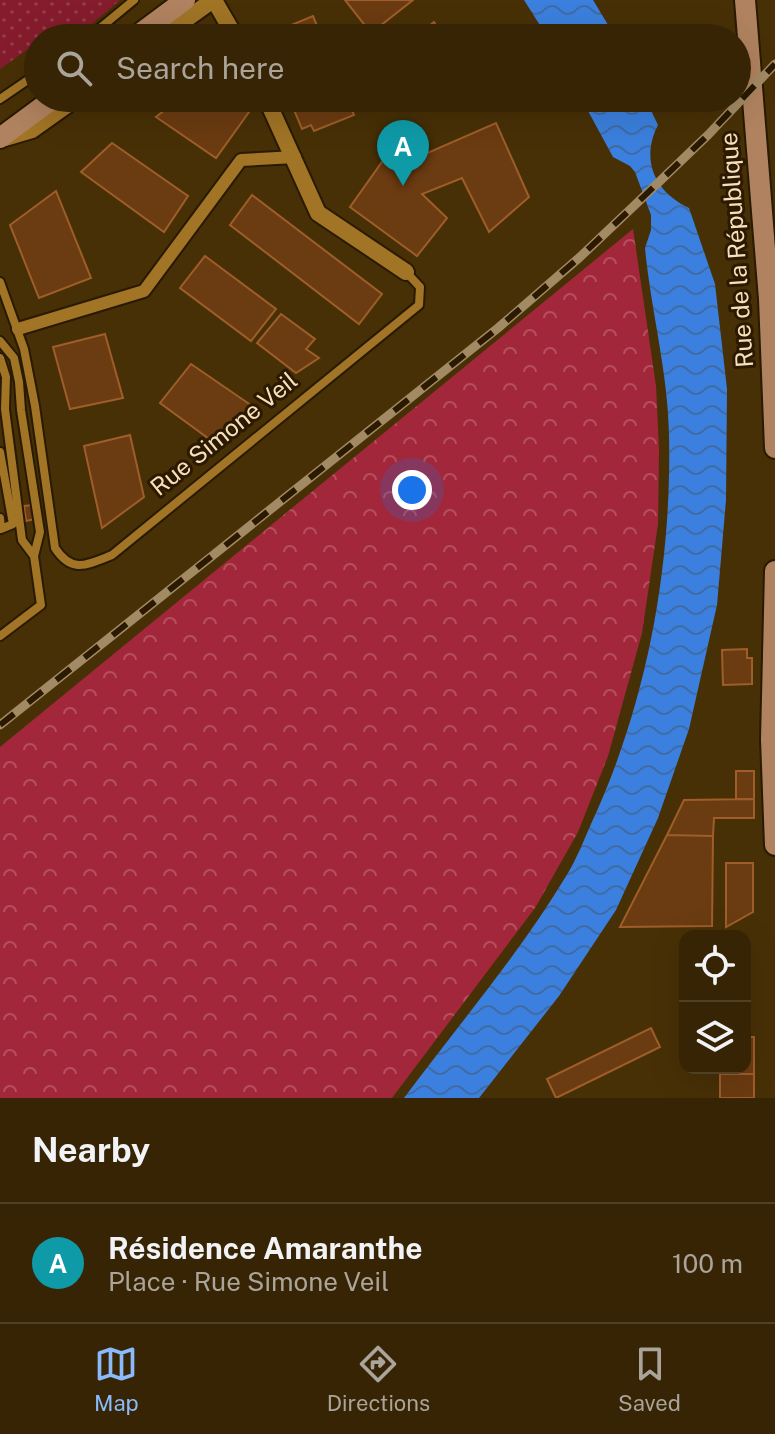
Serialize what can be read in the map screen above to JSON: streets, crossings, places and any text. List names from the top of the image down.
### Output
{
  "streets": {
    "main road": ["Rue de la République"],
    "street": ["Rue Simone Veil"]
  },
  "page": {
    "search": "Search here",
    "pins": "A",
    "heading": "Nearby",
    "list": [
      {
        "mark": "A",
        "name": "Résidence Amaranthe",
        "note": "Place · Rue Simone Veil",
        "value": "100 m"
      }
    ],
    "nav": ["Map", "Directions", "Saved"]
  }
}
